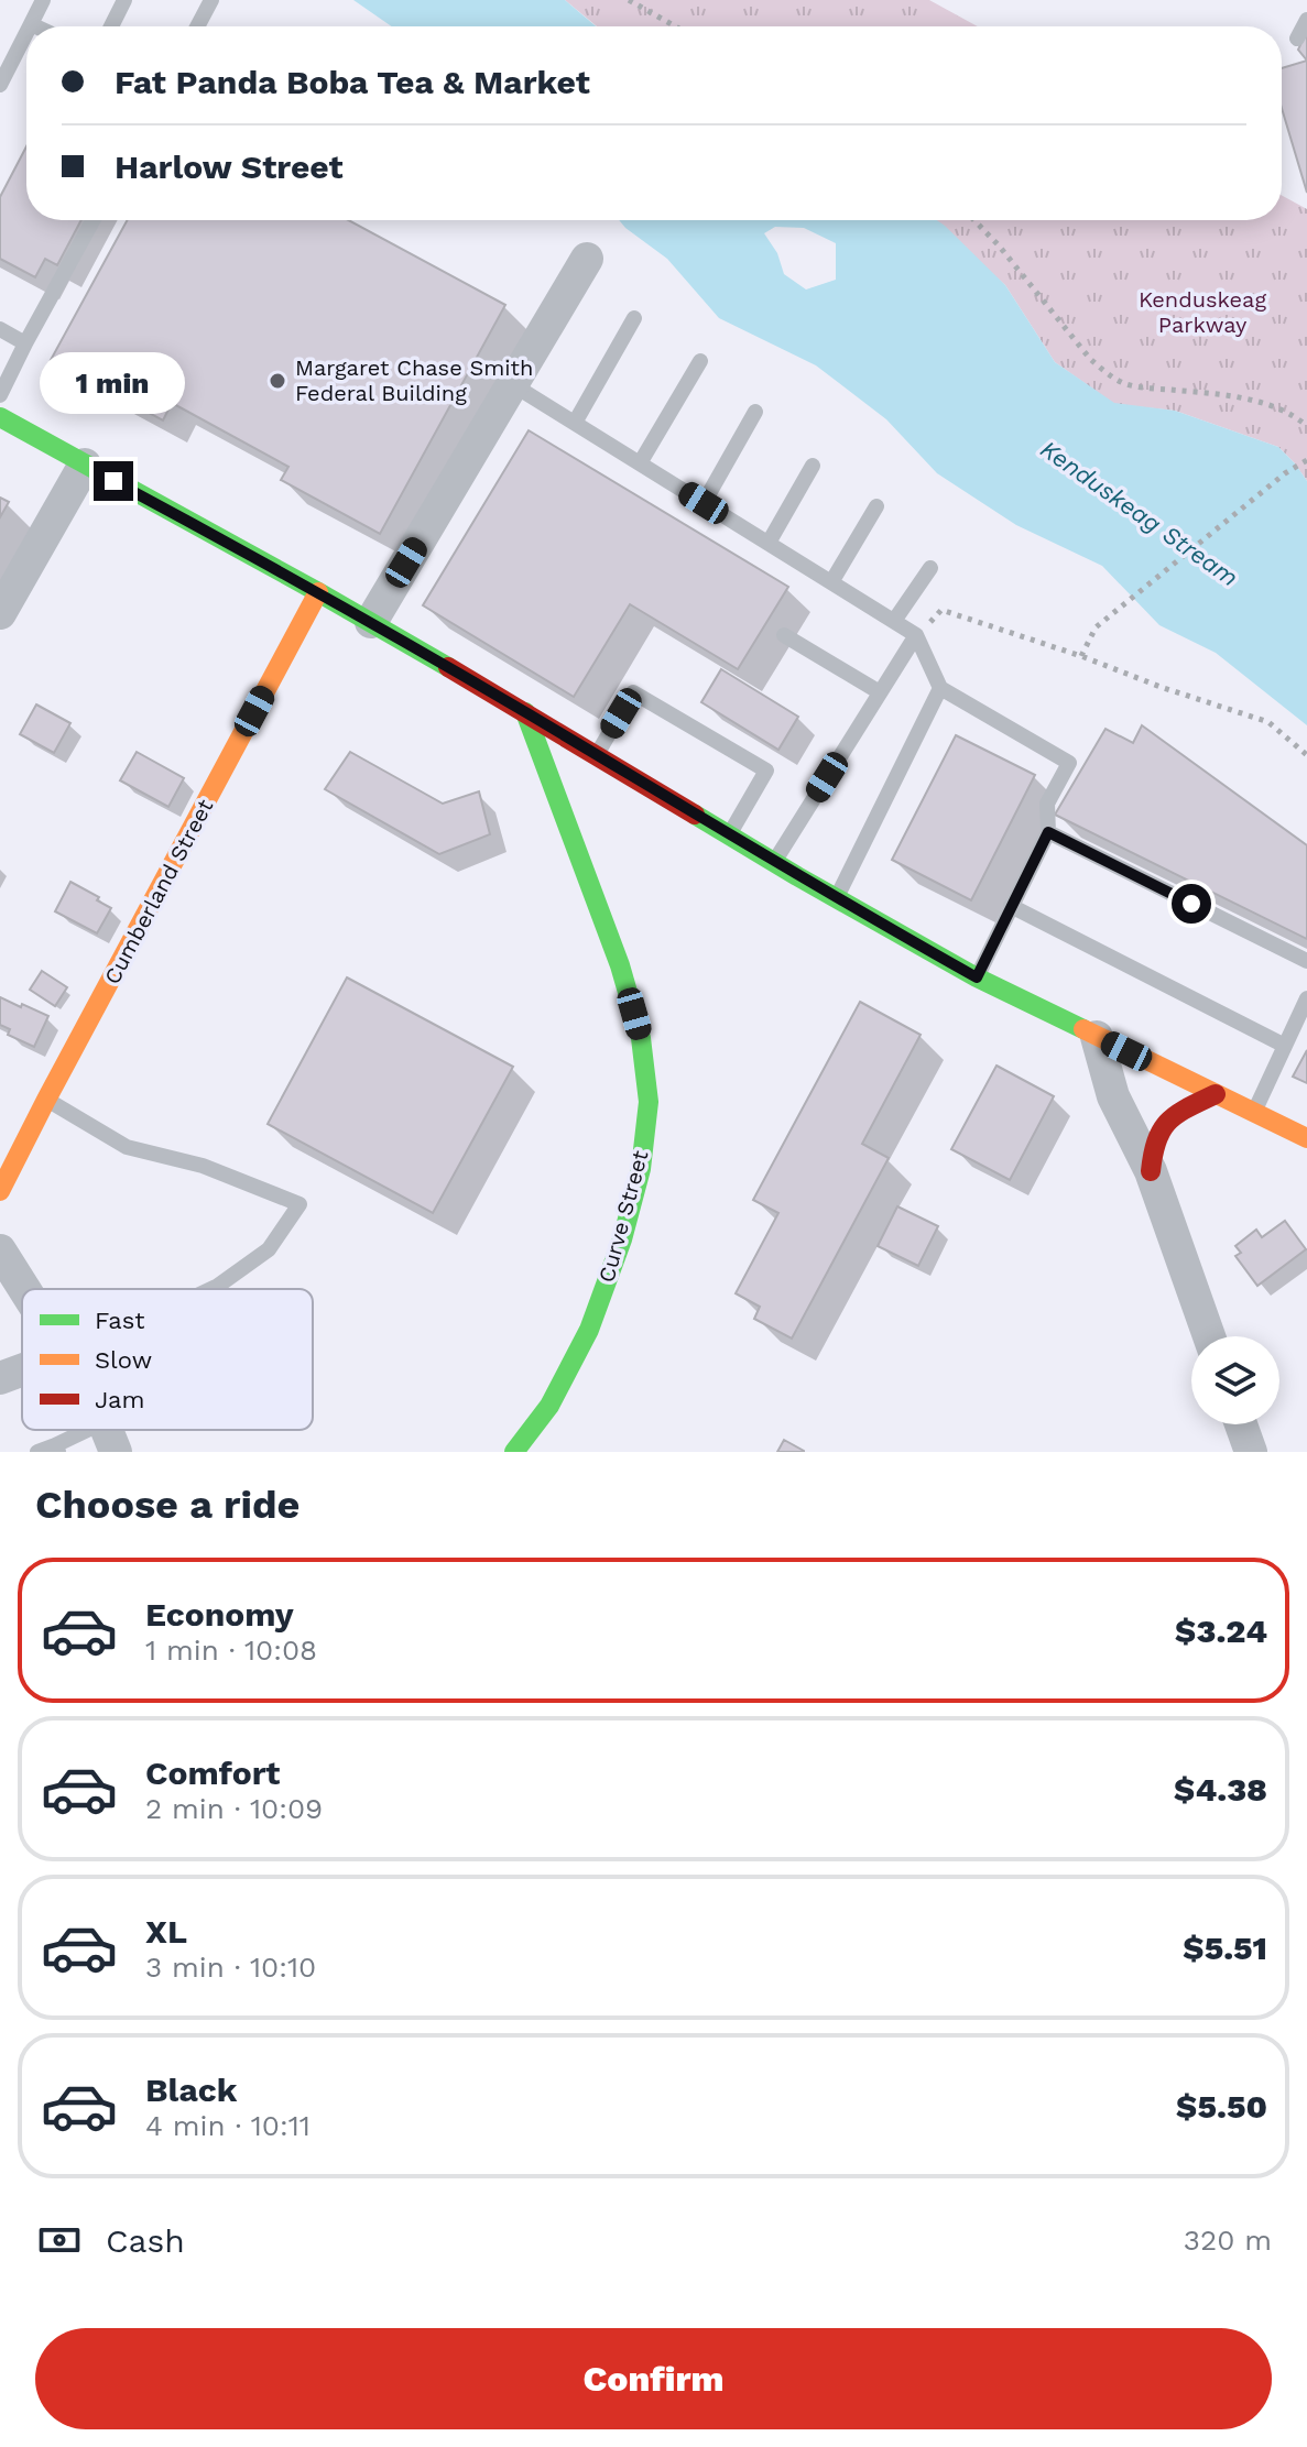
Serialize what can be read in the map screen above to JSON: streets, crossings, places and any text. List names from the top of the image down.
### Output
{
  "streets": {
    "street": ["Cumberland Street", "Curve Street"]
  },
  "water": ["Kenduskeag Stream"],
  "parks": ["Kenduskeag Parkway"],
  "places": ["Margaret Chase Smith Federal Building"],
  "legend": ["Fast", "Slow", "Jam"],
  "page": {
    "banner": ["Fat Panda Boba Tea & Market", "Harlow Street"],
    "bubble": "1 min",
    "heading": "Choose a ride",
    "list": [
      {
        "name": "Economy",
        "note": "1 min · 10:08",
        "value": "$3.24"
      },
      {
        "name": "Comfort",
        "note": "2 min · 10:09",
        "value": "$4.38"
      },
      {
        "name": "XL",
        "note": "3 min · 10:10",
        "value": "$5.51"
      },
      {
        "name": "Black",
        "note": "4 min · 10:11",
        "value": "$5.50"
      }
    ],
    "pay": ["Cash", "320 m"],
    "buttons": "Confirm"
  }
}
